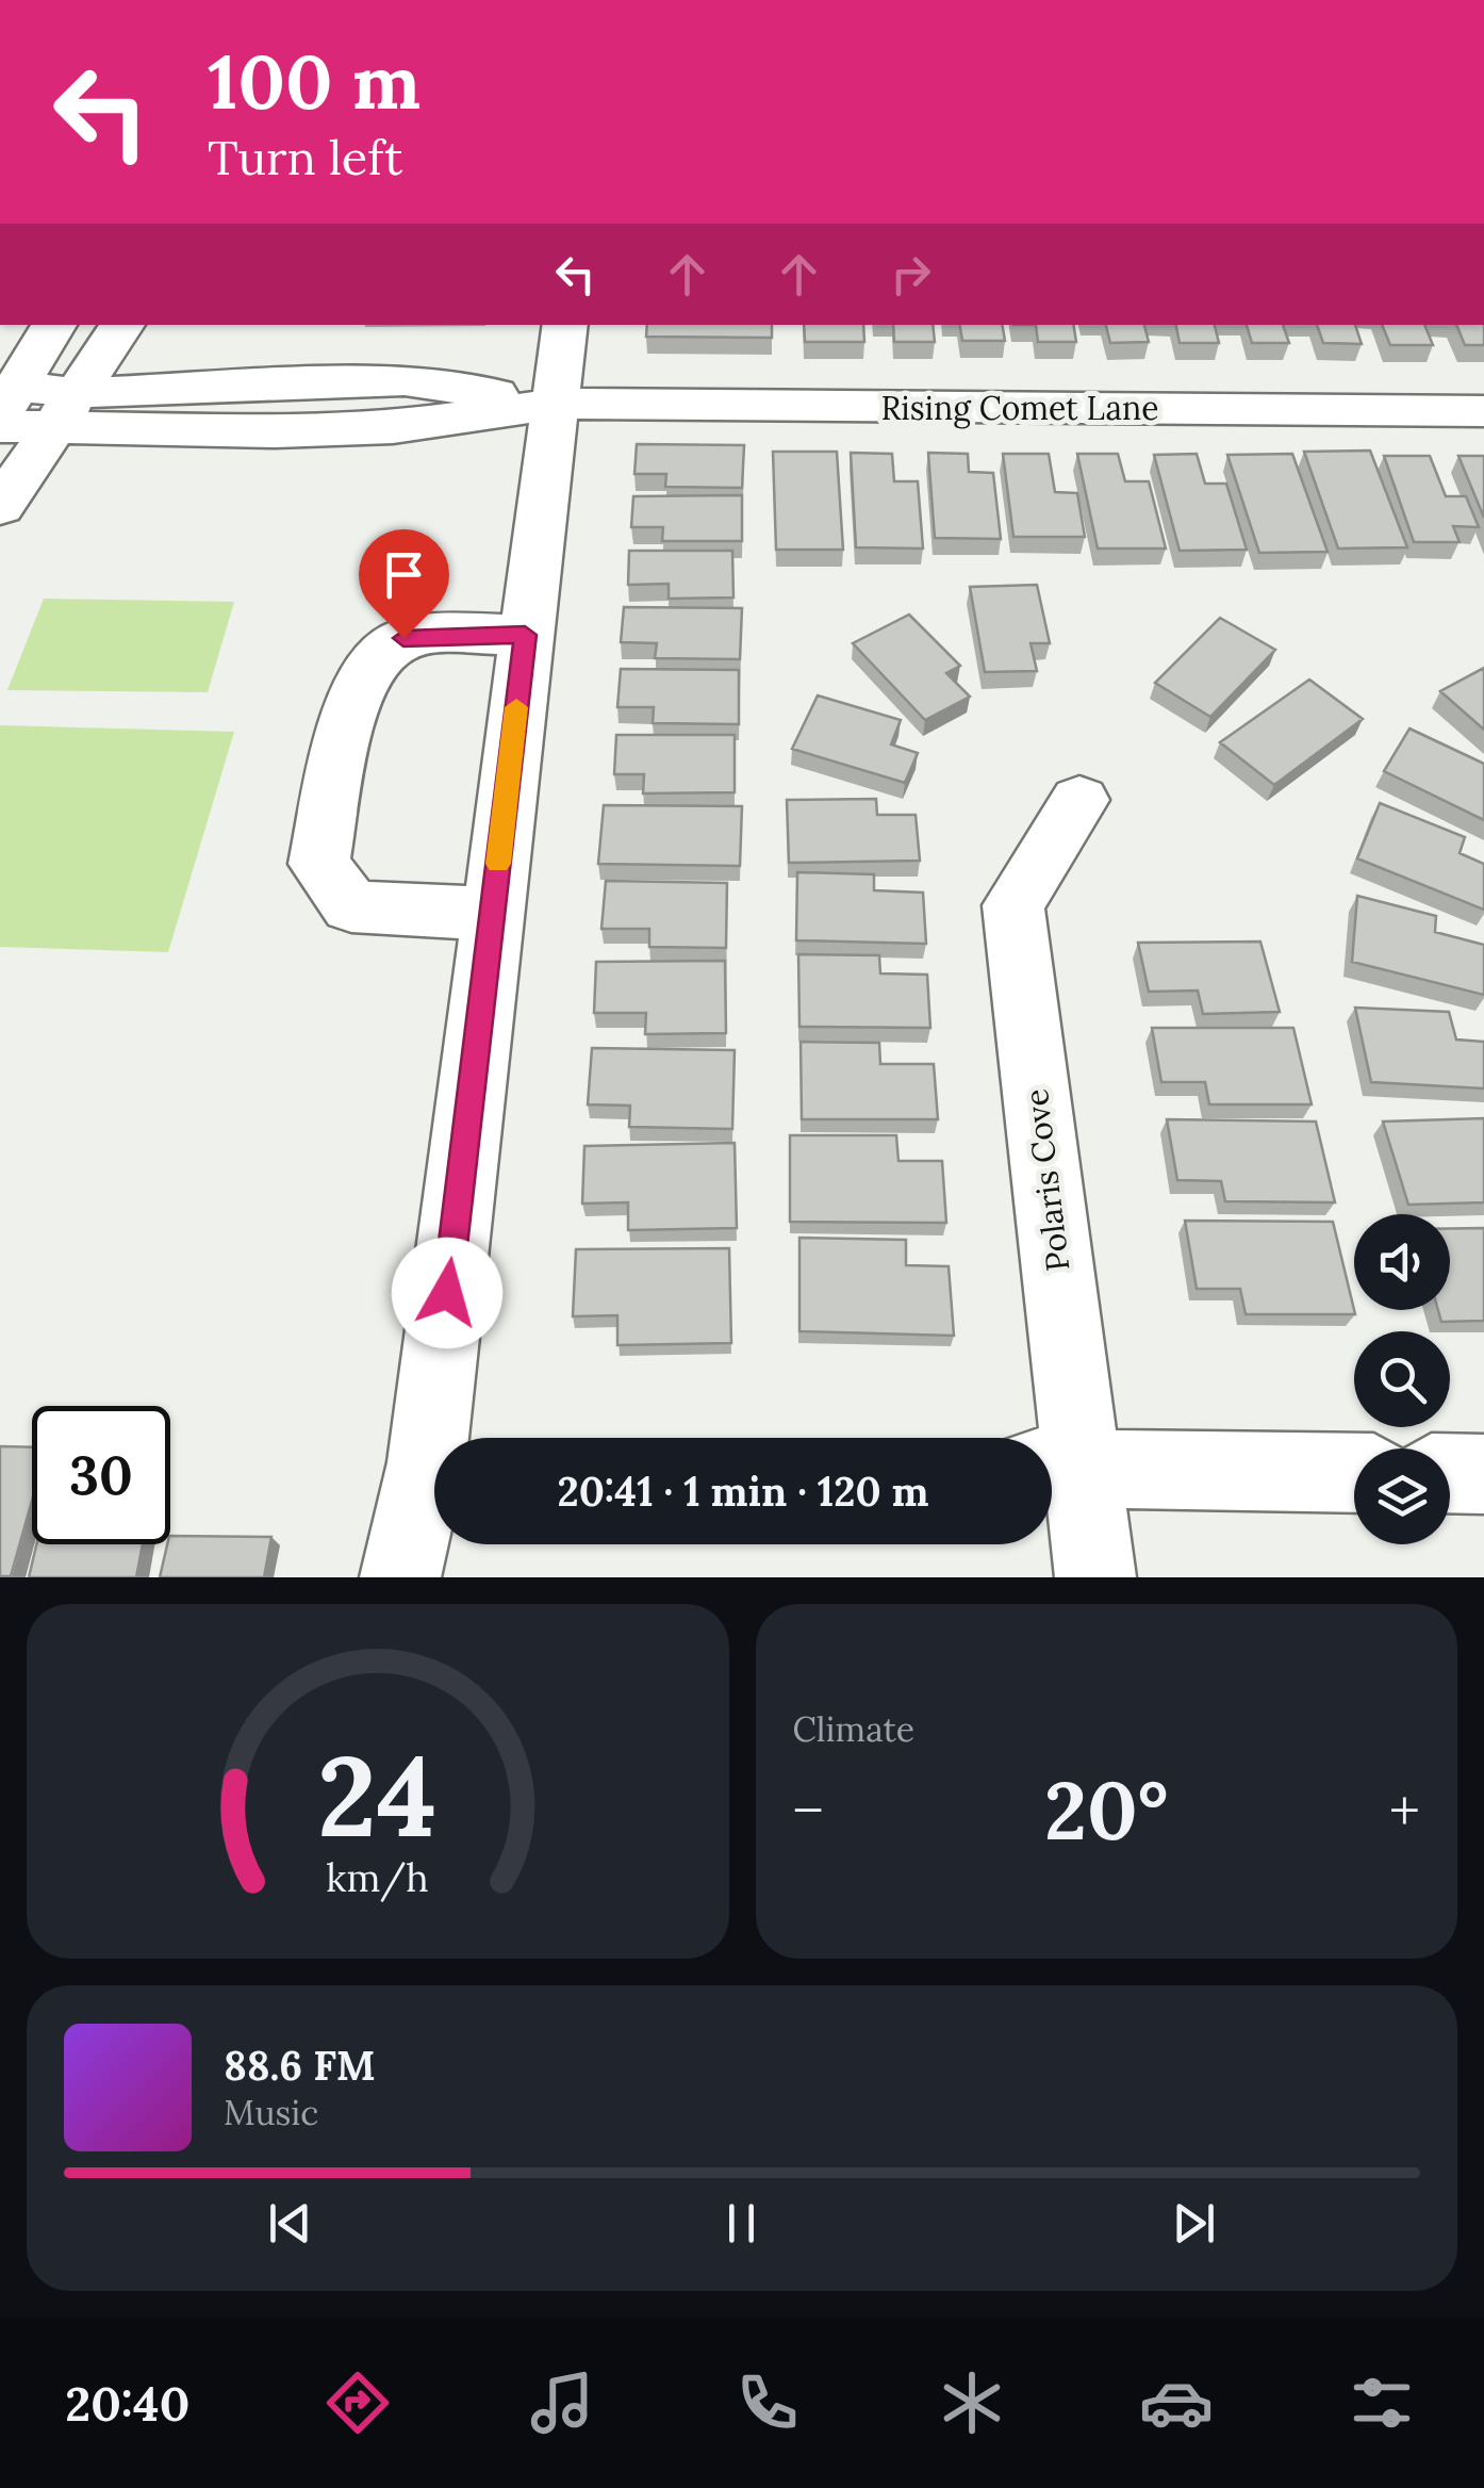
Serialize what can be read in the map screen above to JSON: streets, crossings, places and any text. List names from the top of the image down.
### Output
{
  "streets": {
    "street": ["Rising Comet Lane", "Polaris Cove"]
  },
  "page": {
    "turn": ["100 m", "Turn left"],
    "limit": "30",
    "trip": "20:41 · 1 min · 120 m",
    "tile": "Climate",
    "heat": ["−", "20°", "+"],
    "song": ["88.6 FM", "Music"],
    "tabs": "20:40",
    "gauge": ["24", "km/h"]
  }
}
